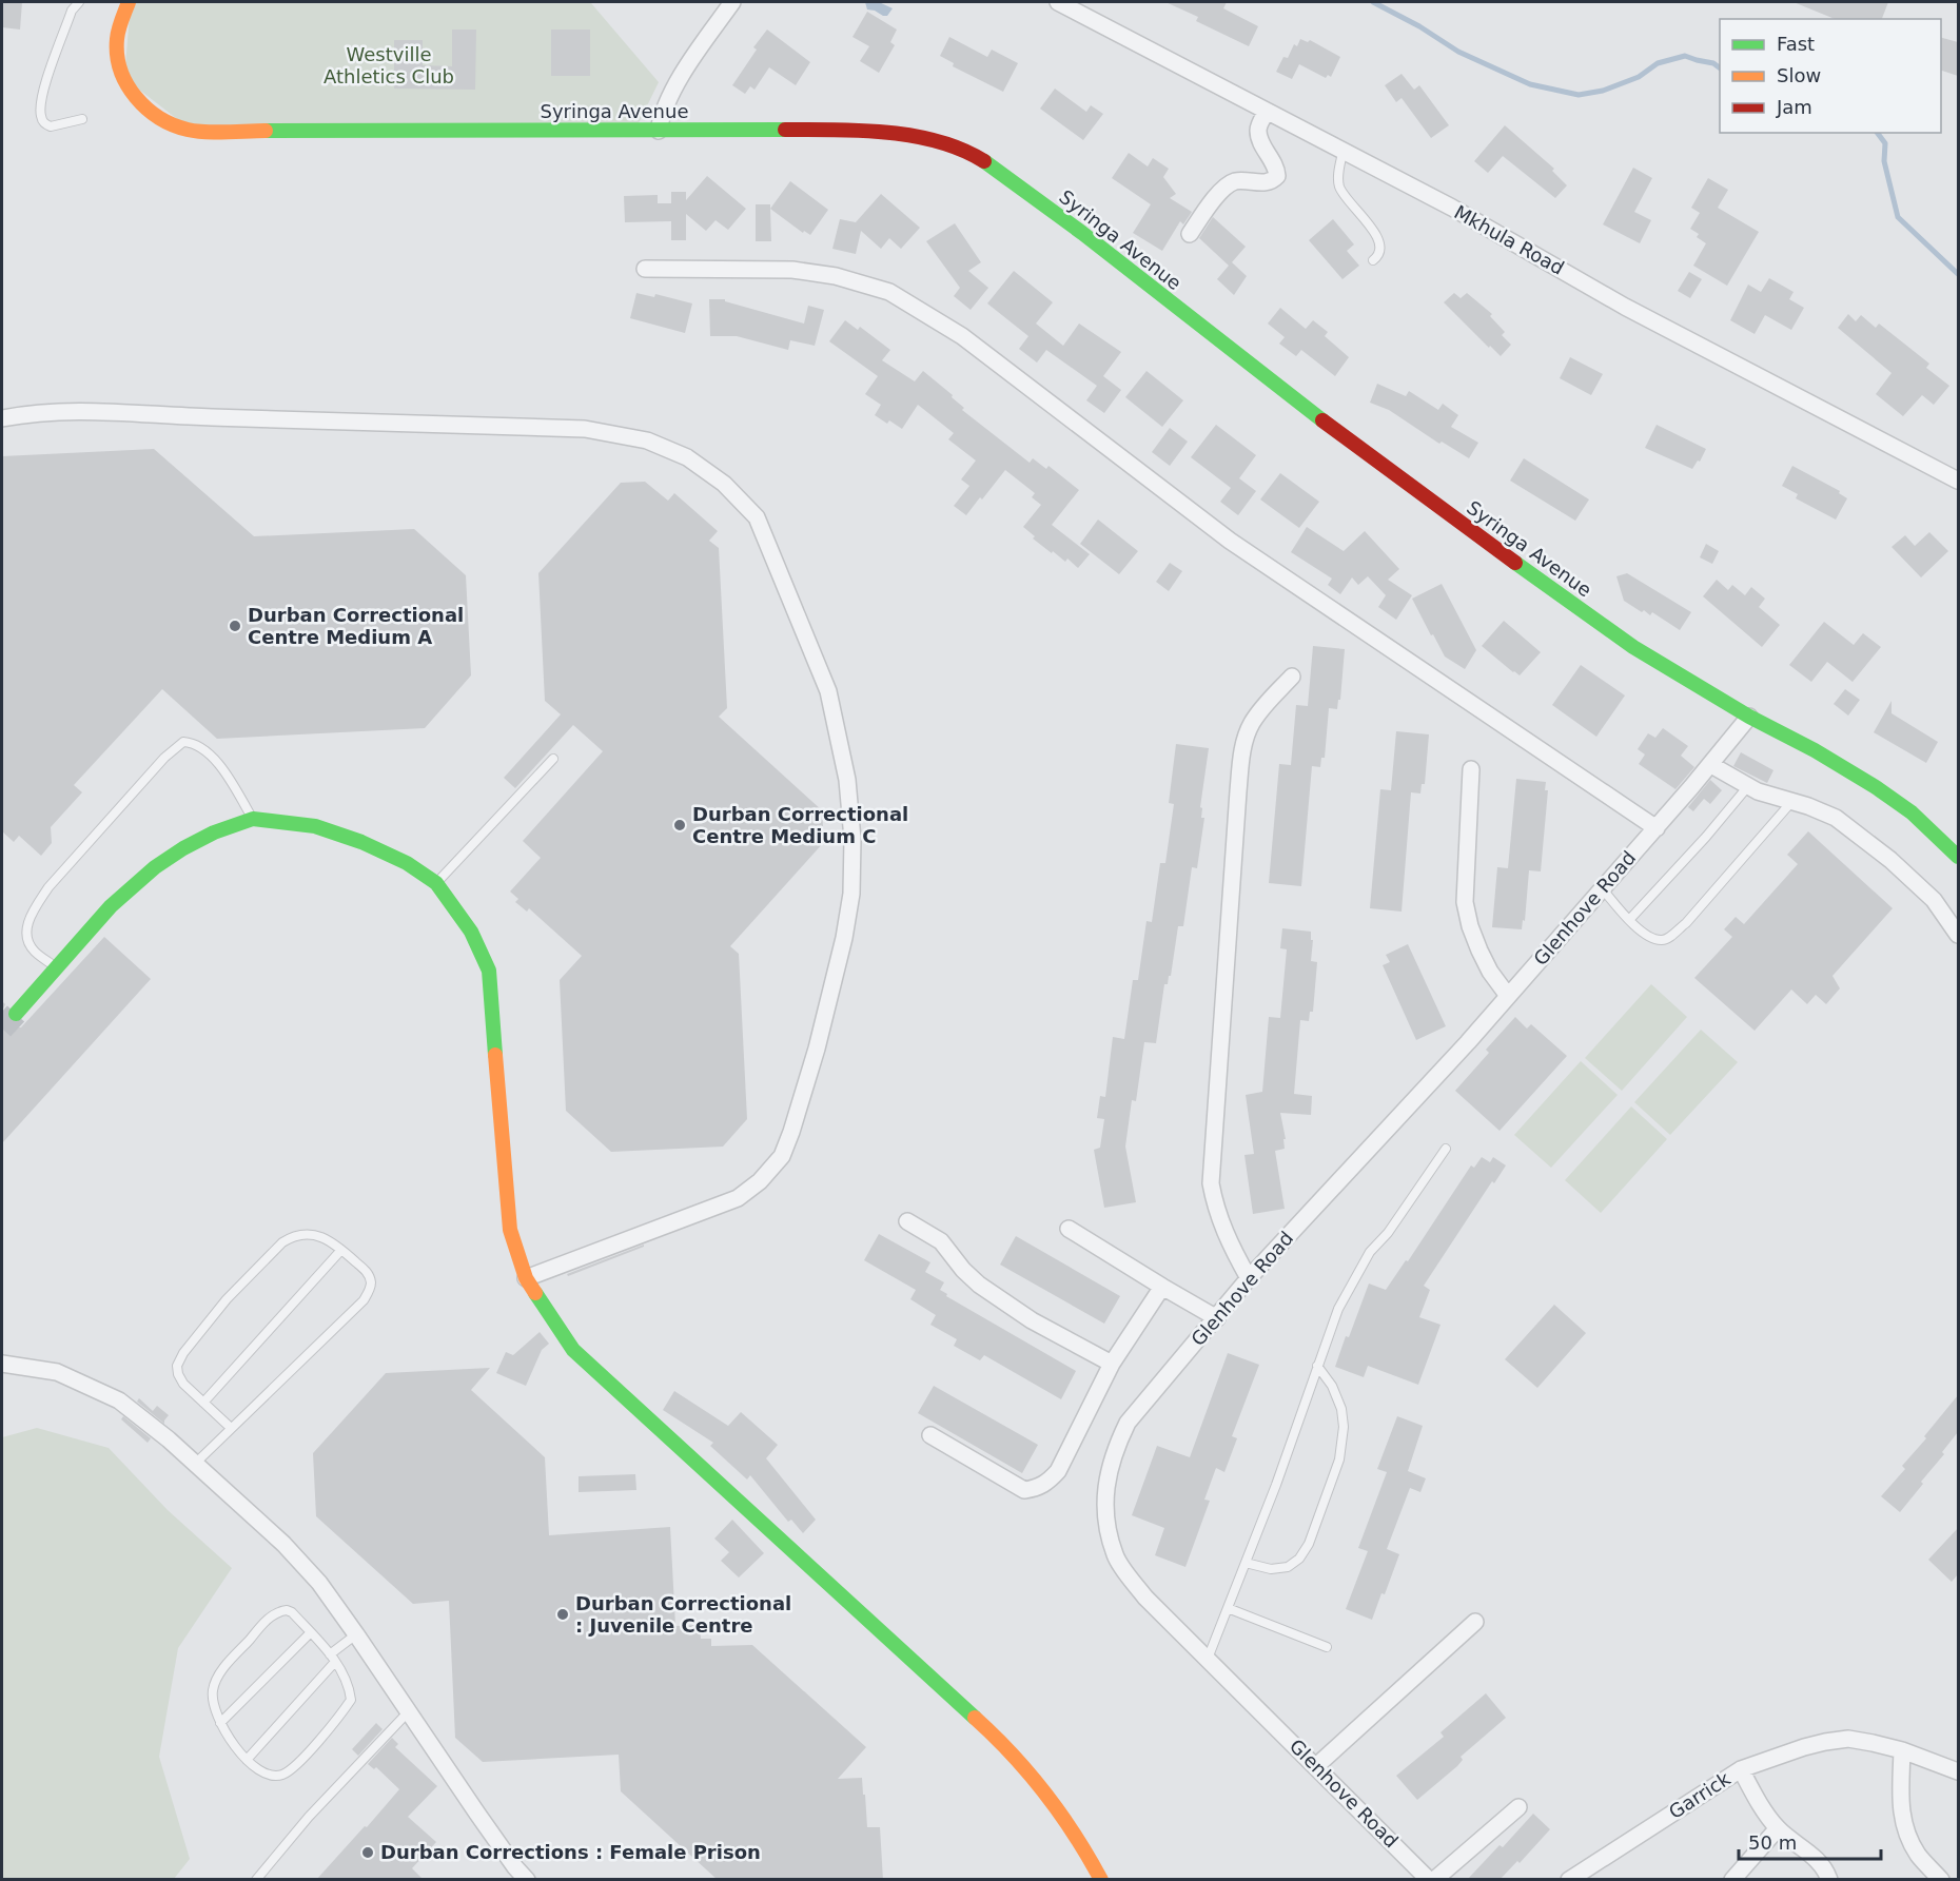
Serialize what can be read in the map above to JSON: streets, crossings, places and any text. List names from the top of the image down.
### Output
{
  "streets": {
    "street": [
      "Syringa Avenue",
      "Mkhula Road",
      "Glenhove Road",
      "Garrick"
    ]
  },
  "crossings": [
    ["Syringa Avenue", "Glenhove Road"]
  ],
  "parks": ["Westville Athletics Club"],
  "places": [
    "Durban Correctional Centre Medium A",
    "Durban Correctional Centre Medium C",
    "Durban Correctional : Juvenile Centre",
    "Durban Corrections : Female Prison"
  ],
  "legend": ["Fast", "Slow", "Jam"],
  "scale_bar": "50 m"
}
